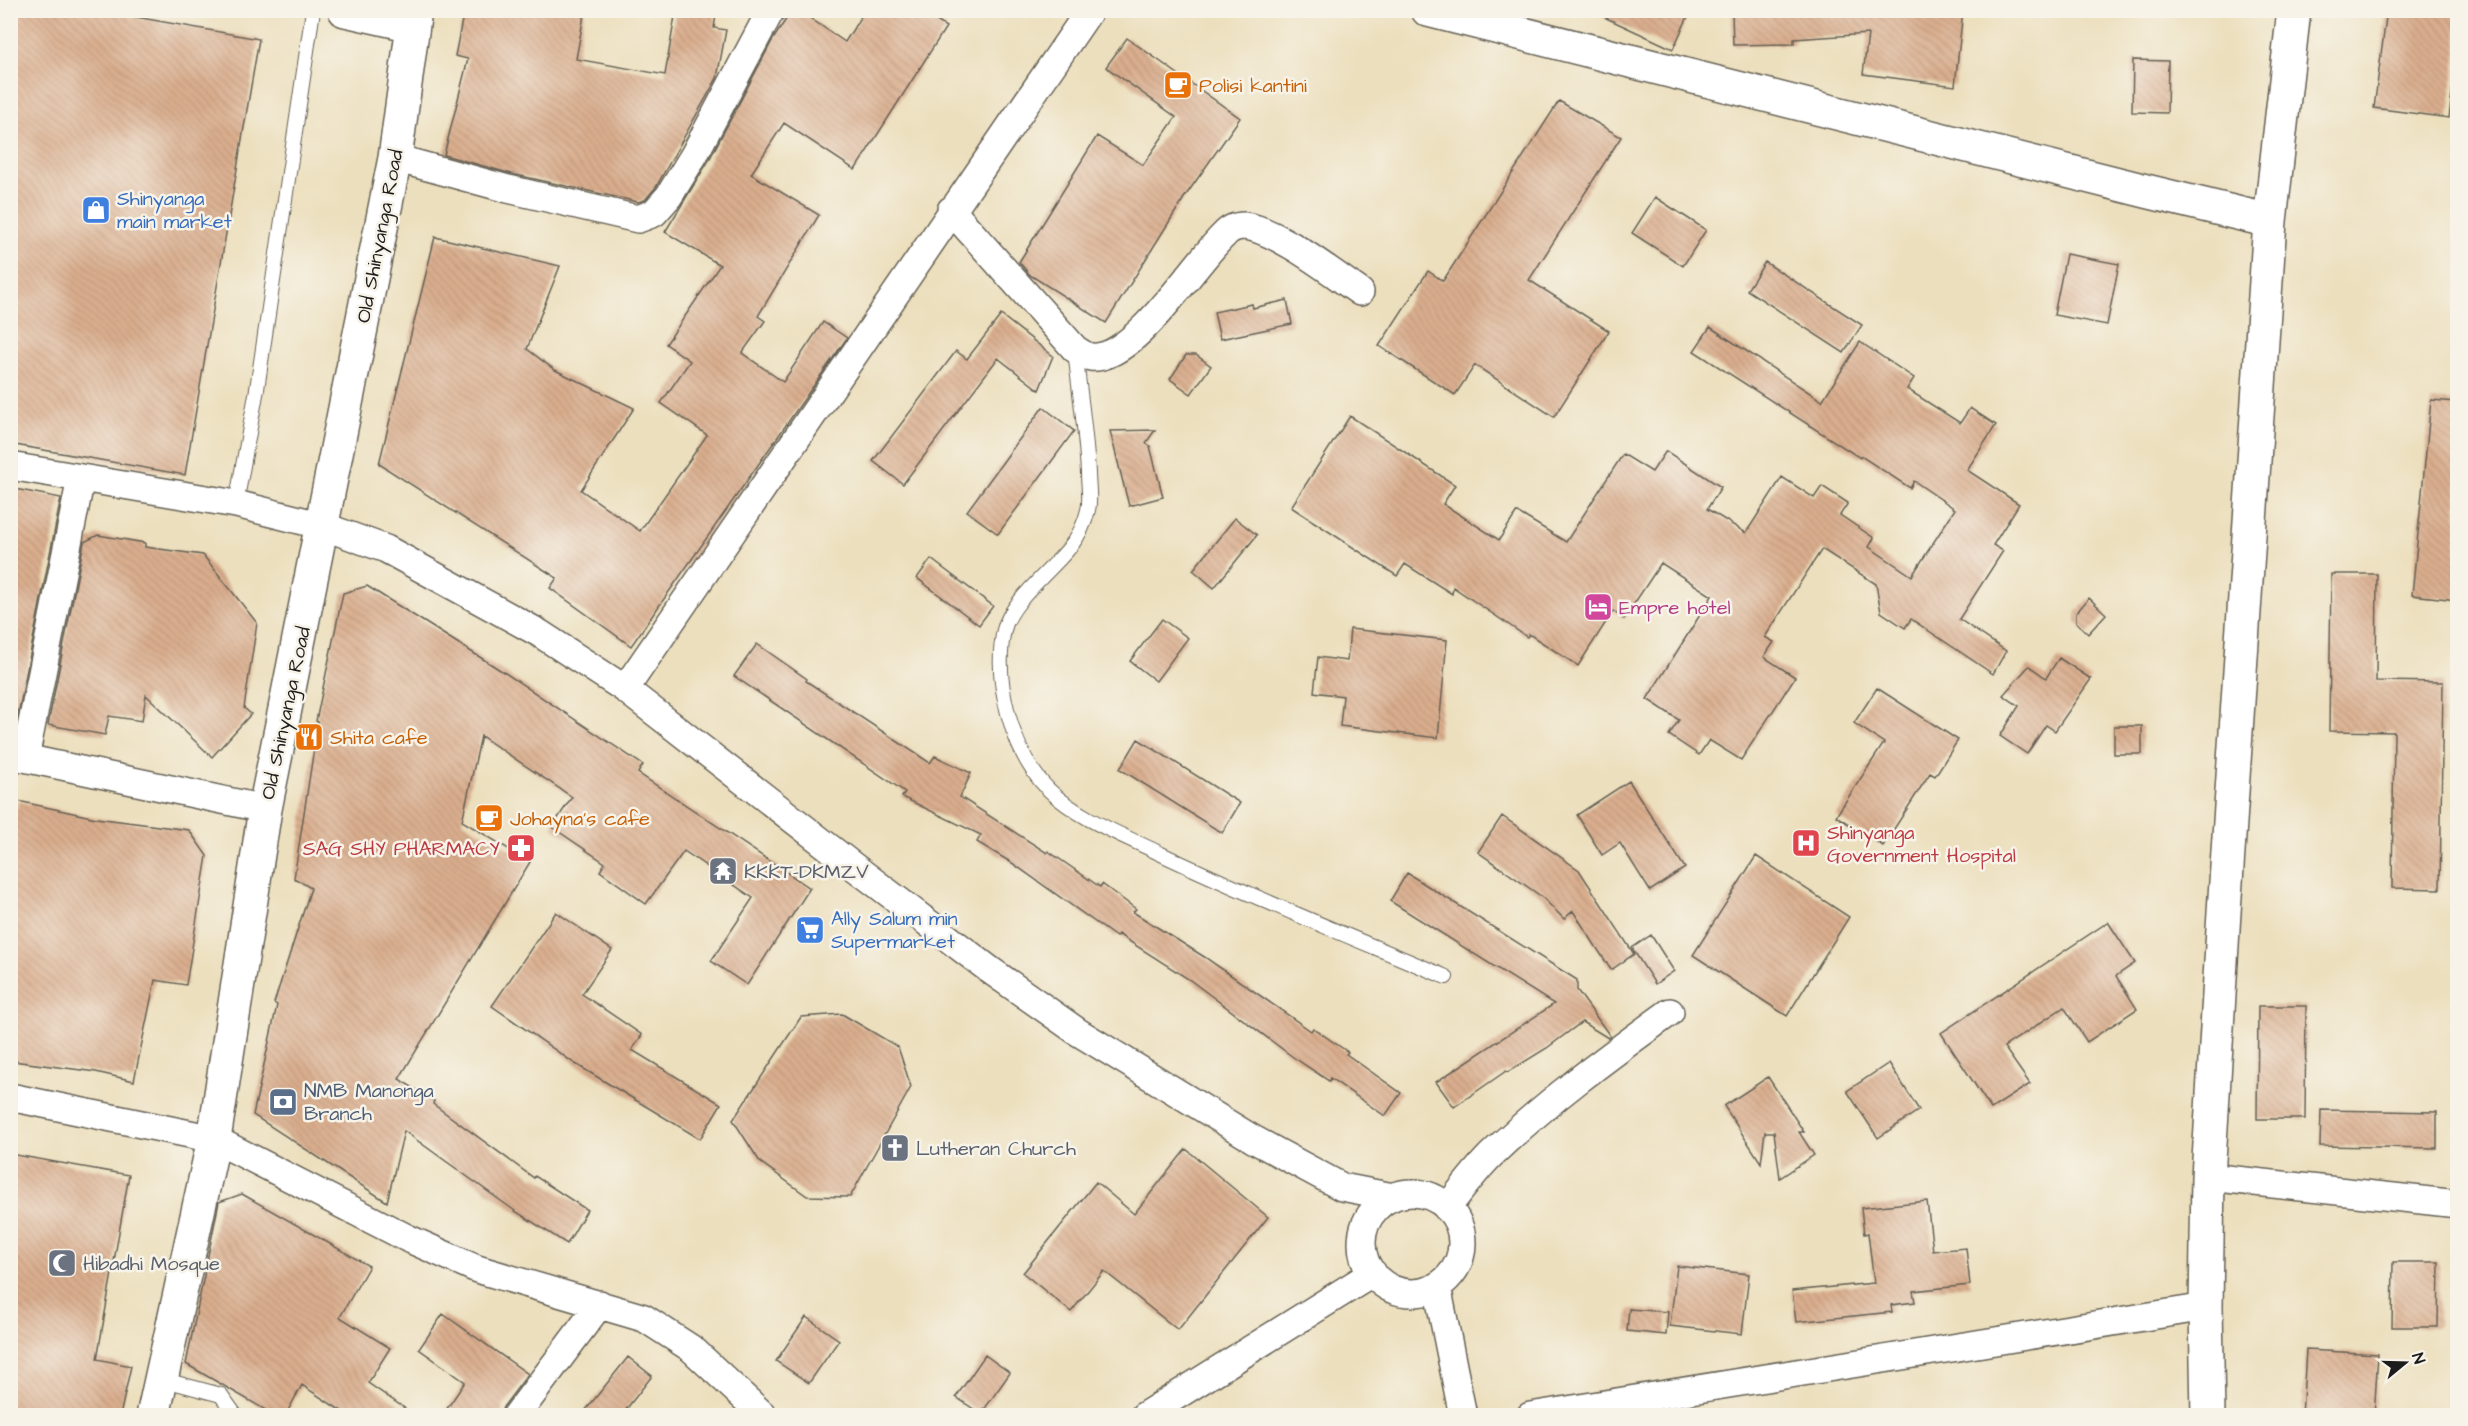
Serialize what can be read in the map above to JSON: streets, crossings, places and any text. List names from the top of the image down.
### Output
{
  "streets": {
    "street": ["Old Shinyanga Road"]
  },
  "places": {
    "cafe": ["Polisi kantini", "Johayna's cafe"],
    "shop": ["Shinyanga main market"],
    "hotel": ["Empre hotel"],
    "restaurant": ["Shita cafe"],
    "hospital": ["Shinyanga Government Hospital"],
    "pharmacy": ["SAG SHY PHARMACY"],
    "temple": ["KKKT-DKMZV"],
    "supermarket": ["Ally Salum min Supermarket"],
    "bank": ["NMB Manonga Branch"],
    "church": ["Lutheran Church"],
    "mosque": ["Hibadhi Mosque"]
  },
  "north": "right"
}
